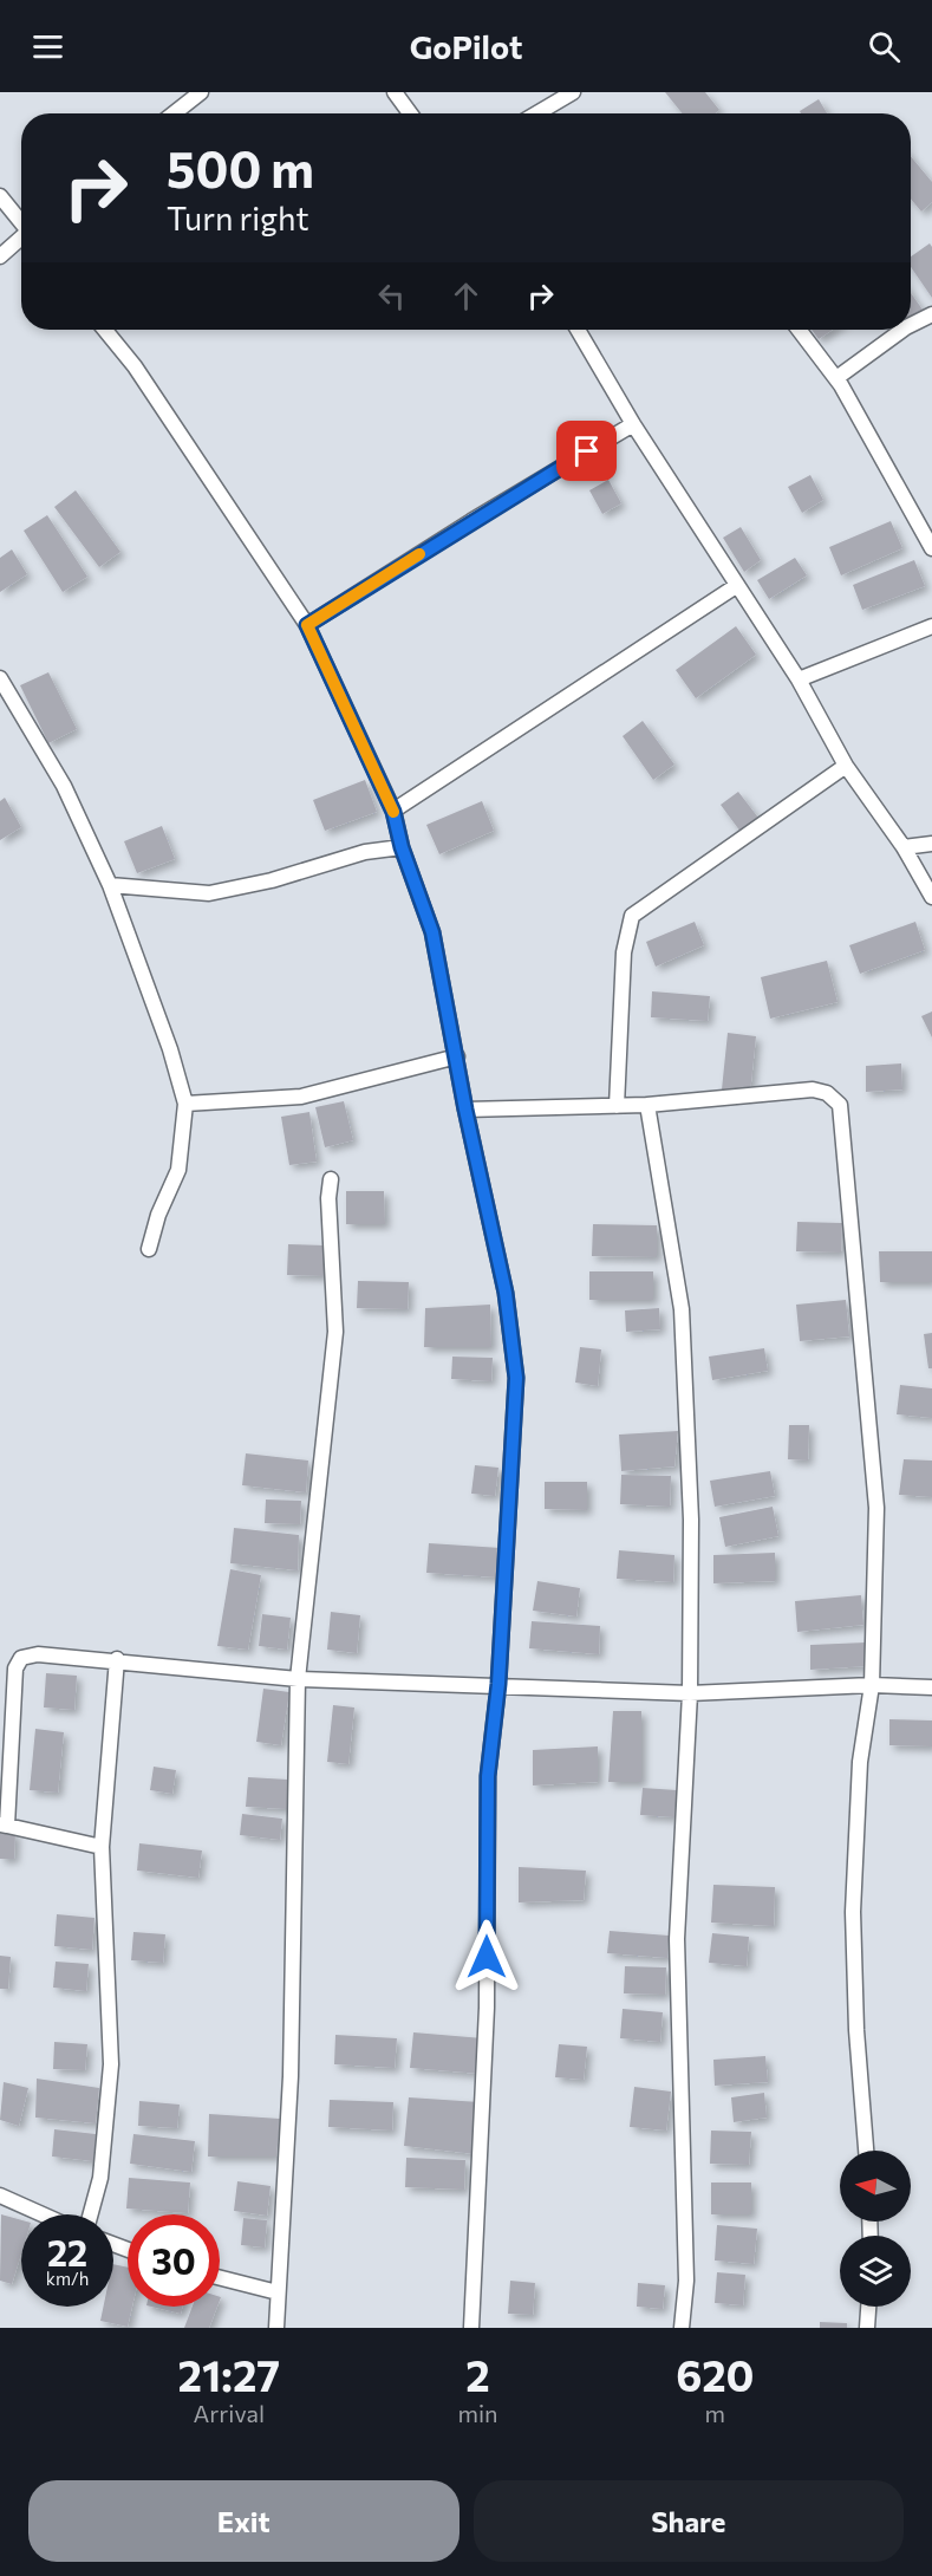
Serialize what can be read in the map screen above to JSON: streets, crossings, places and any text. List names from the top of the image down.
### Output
{
  "north": "left",
  "page": {
    "header": "GoPilot",
    "turn": ["500 m", "Turn right"],
    "speed": "22 km/h",
    "limit": "30",
    "eta": [
      "21:27",
      "Arrival",
      "2",
      "min",
      "620",
      "m"
    ],
    "buttons": ["Exit", "Share"]
  }
}
